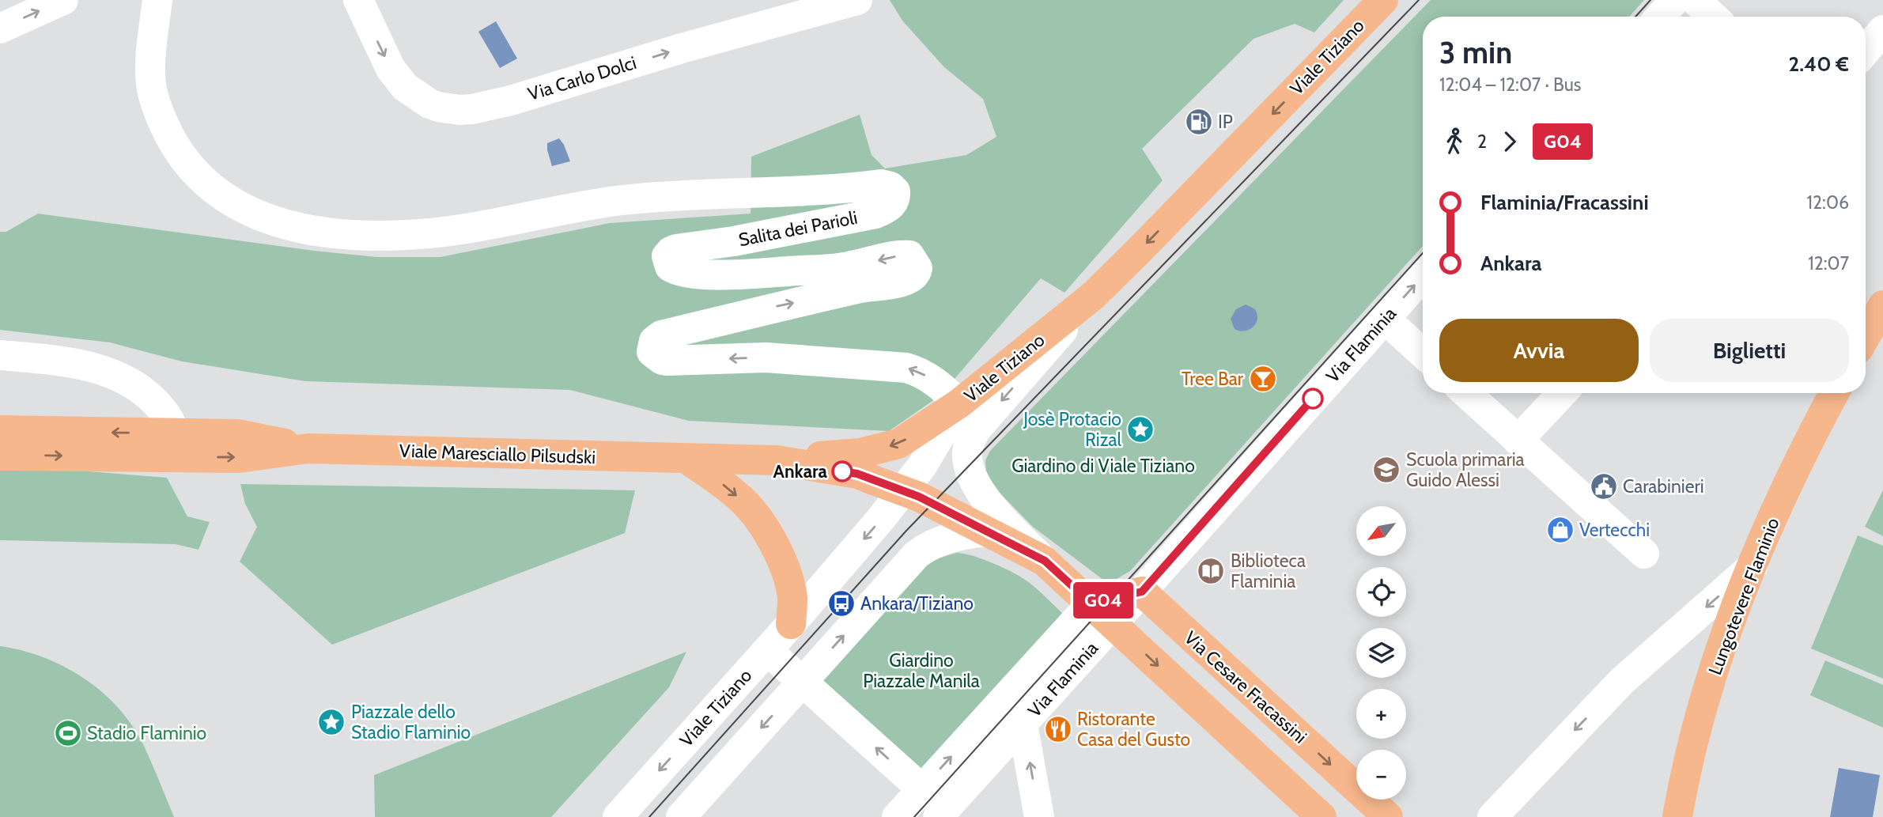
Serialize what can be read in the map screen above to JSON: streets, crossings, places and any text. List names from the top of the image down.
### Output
{
  "streets": {
    "main road": [
      "Viale Tiziano",
      "Viale Maresciallo Pilsudski",
      "Lungotevere Flaminio",
      "Via Cesare Fracassini"
    ],
    "street": ["Via Carlo Dolci", "Salita dei Parioli", "Via Flaminia"]
  },
  "crossings": [
    ["Viale Tiziano", "Salita dei Parioli"],
    ["Via Flaminia", "Via Cesare Fracassini"]
  ],
  "one_way": ["Viale Tiziano", "Via Carlo Dolci"],
  "parks": ["Giardino di Viale Tiziano", "Giardino Piazzale Manila"],
  "places": {
    "fuel station": ["IP"],
    "bar": ["Tree Bar"],
    "place": ["Josè Protacio Rizal", "Piazzale dello Stadio Flaminio"],
    "school or university": ["Scuola primaria Guido Alessi"],
    "other": ["Ankara"],
    "public building": ["Carabinieri"],
    "shop": ["Vertecchi"],
    "library": ["Biblioteca Flaminia"],
    "bus stop": ["Ankara/Tiziano"],
    "restaurant": ["Ristorante Casa del Gusto"],
    "sports": ["Stadio Flaminio"]
  },
  "lines": ["bus line G04"],
  "north": "bottom left",
  "page": {
    "on_map": "G04",
    "heading": ["3 min", "12:04 – 12:07 · Bus", "2.40 €"],
    "legs": ["2", "G04"],
    "list": [
      {
        "name": "Flaminia/Fracassini",
        "value": "12:06"
      },
      {
        "name": "Ankara",
        "value": "12:07"
      }
    ],
    "buttons": ["Avvia", "Biglietti"],
    "map_buttons": ["+", "−"]
  }
}
